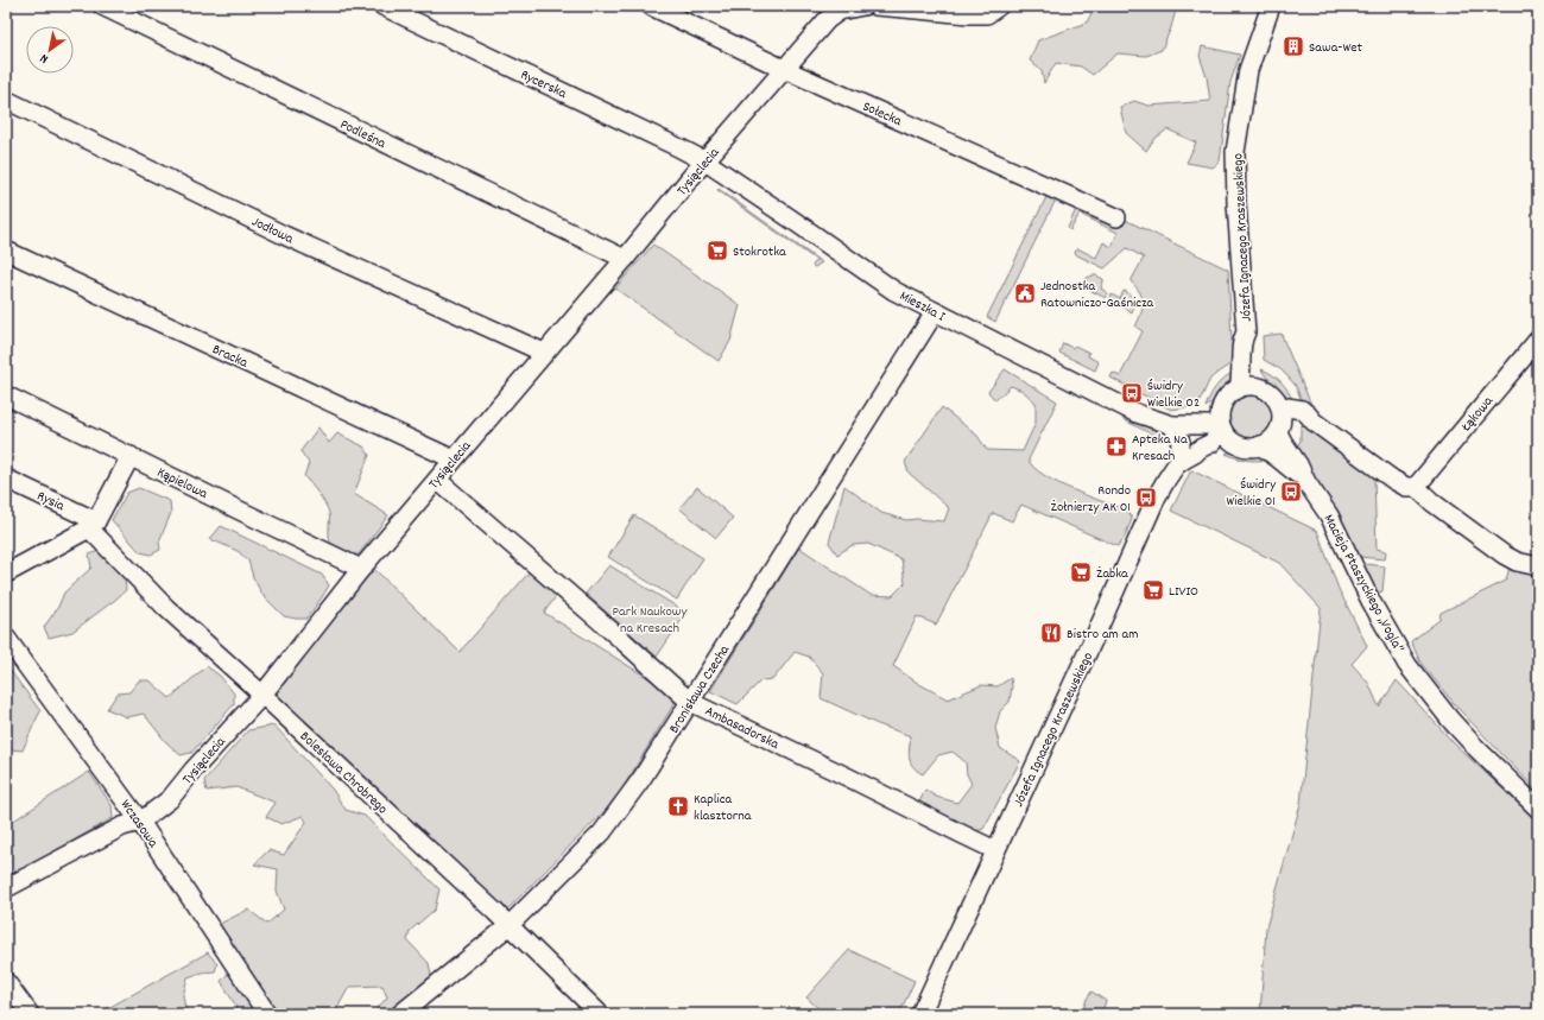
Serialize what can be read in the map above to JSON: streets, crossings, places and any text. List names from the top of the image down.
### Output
{
  "streets": {
    "street": [
      "Rycerska",
      "Sołecka",
      "Podleśna",
      "Tysiąclecia",
      "Jodłowa",
      "Józefa Ignacego Kraszewskiego",
      "Mieszka I",
      "Bracka",
      "Łąkowa",
      "Kąpielowa",
      "Rysia",
      "Macieja Ptaszyckiego „Vogla”",
      "Bronisława Czecha",
      "Ambasadorska",
      "Bolesława Chrobrego",
      "Wczasowa"
    ]
  },
  "crossings": [
    ["Rycerska", "Tysiąclecia"],
    ["Rycerska", "Mieszka I"],
    ["Sołecka", "Tysiąclecia"],
    ["Podleśna", "Tysiąclecia"],
    ["Tysiąclecia", "Jodłowa"],
    ["Tysiąclecia", "Mieszka I"],
    ["Tysiąclecia", "Bracka"],
    ["Tysiąclecia", "Kąpielowa"],
    ["Tysiąclecia", "Ambasadorska"],
    ["Tysiąclecia", "Bolesława Chrobrego"],
    ["Tysiąclecia", "Wczasowa"],
    ["Józefa Ignacego Kraszewskiego", "Mieszka I"],
    ["Józefa Ignacego Kraszewskiego", "Macieja Ptaszyckiego „Vogla”"],
    ["Józefa Ignacego Kraszewskiego", "Ambasadorska"],
    ["Mieszka I", "Macieja Ptaszyckiego „Vogla”"],
    ["Mieszka I", "Bronisława Czecha"],
    ["Rysia", "Bolesława Chrobrego"],
    ["Bronisława Czecha", "Ambasadorska"],
    ["Bronisława Czecha", "Bolesława Chrobrego"]
  ],
  "parks": ["Park Naukowy na Kresach"],
  "places": {
    "building": ["Sawa-Wet"],
    "supermarket": ["Stokrotka", "Żabka", "LIVIO"],
    "public building": ["Jednostka Ratowniczo-Gaśnicza"],
    "bus stop": ["Świdry Wielkie 02", "Świdry Wielkie 01", "Rondo Żołnierzy AK 01"],
    "pharmacy": ["Apteka Na Kresach"],
    "restaurant": ["Bistro am am"],
    "church": ["Kaplica klasztorna"]
  },
  "north": "bottom left"
}
